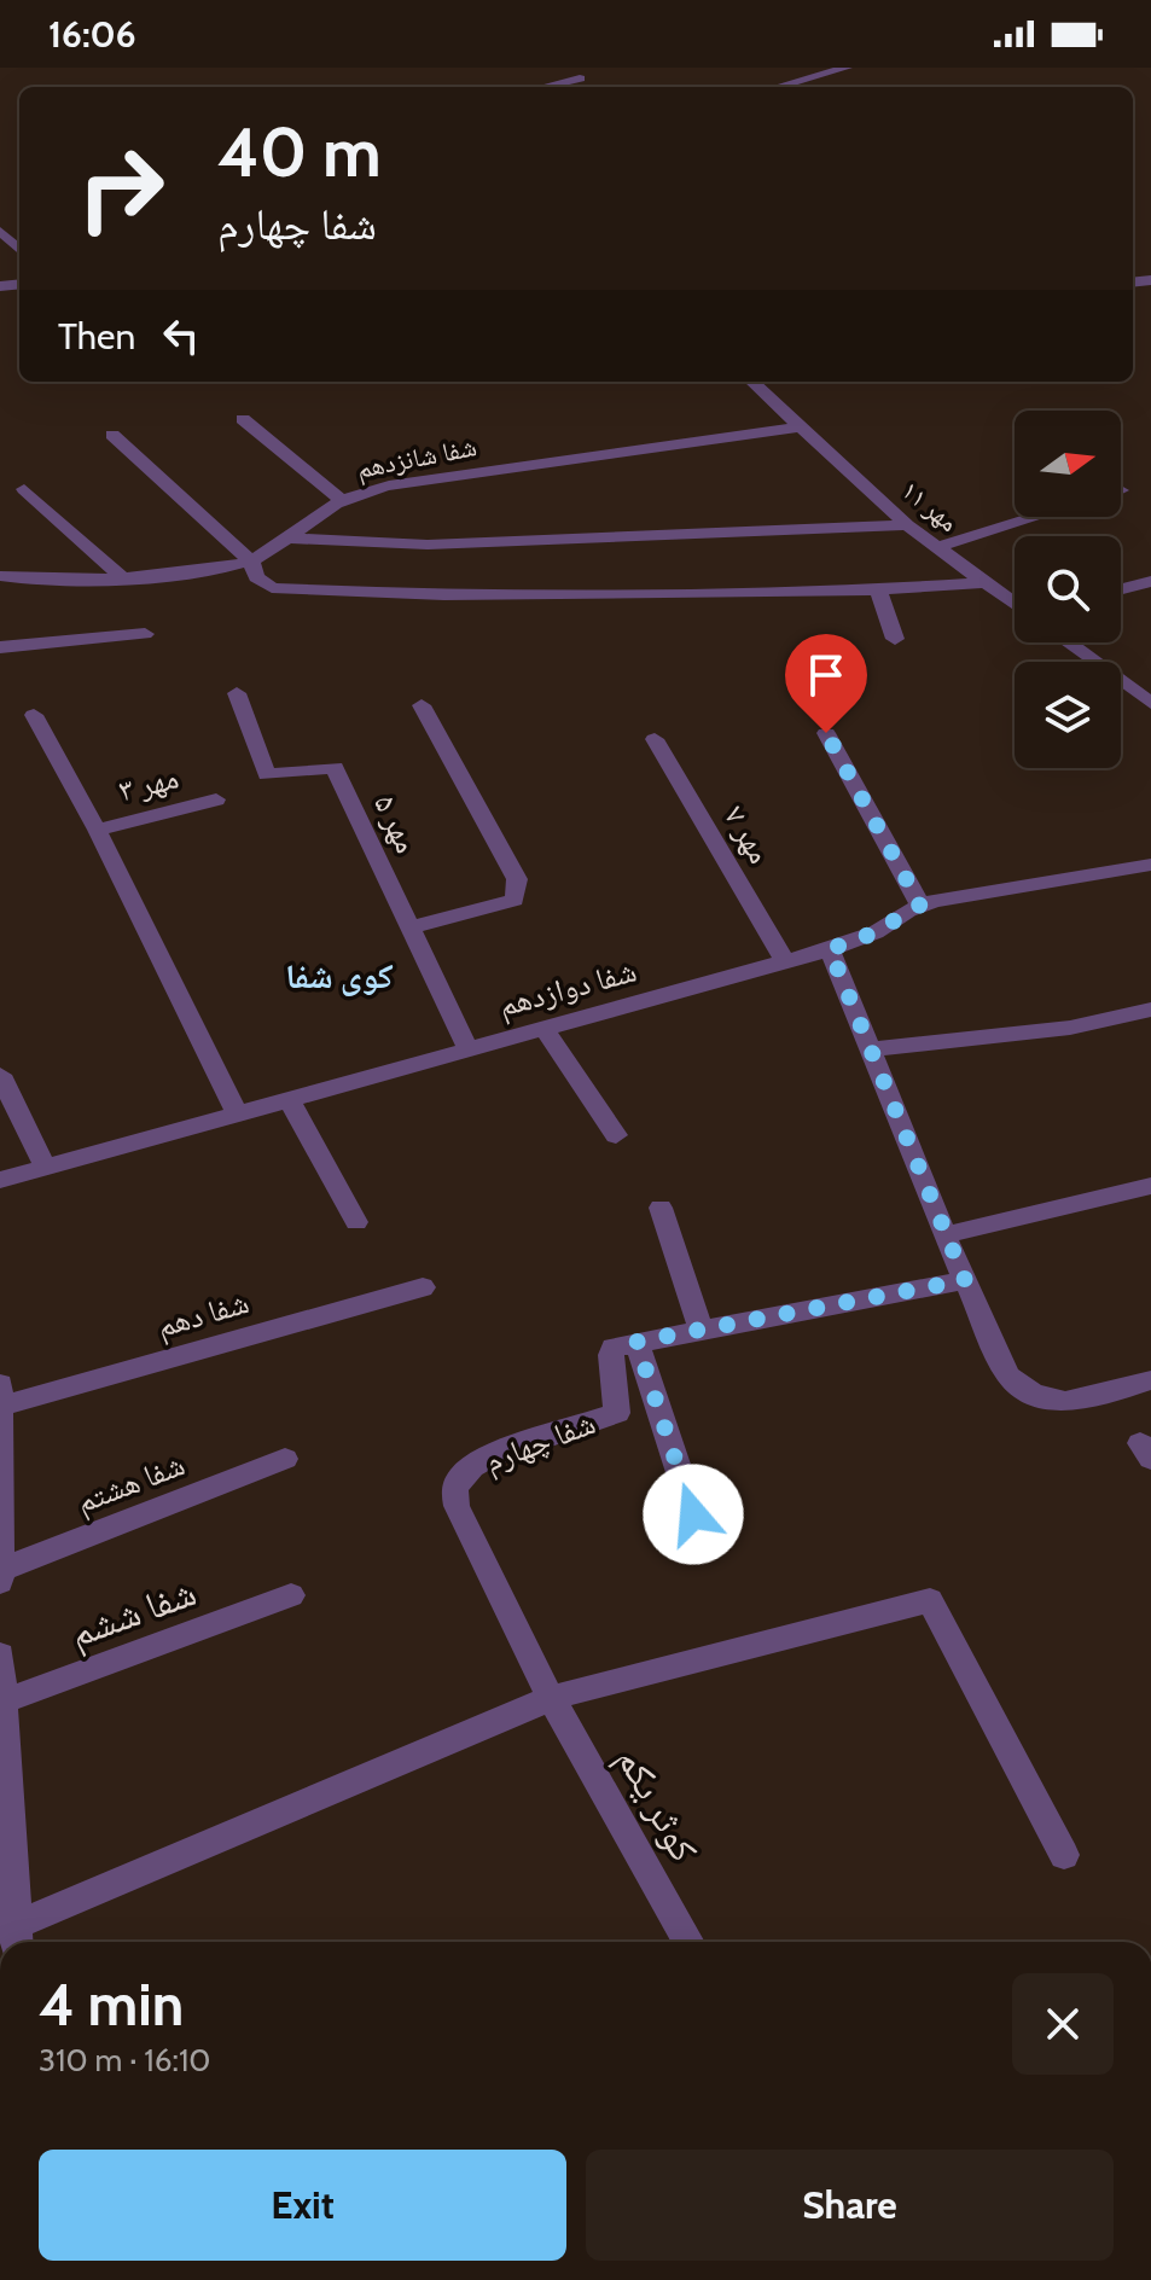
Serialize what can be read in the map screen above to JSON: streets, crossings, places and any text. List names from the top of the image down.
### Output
{
  "streets": {
    "street": [
      "شفا شانزدهم",
      "مهر ۱۱",
      "مهر ۳",
      "مهر ۵",
      "مهر ۷",
      "شفا دوازدهم",
      "شفا دهم",
      "شفا چهارم",
      "شفا هشتم",
      "شفا ششم",
      "کوثر یکم"
    ]
  },
  "crossings": [
    ["شفا شانزدهم", "مهر ۱۱"],
    ["مهر ۵", "شفا دوازدهم"],
    ["مهر ۷", "شفا دوازدهم"],
    ["شفا چهارم", "کوثر یکم"]
  ],
  "districts": ["کوی شفا"],
  "north": "right",
  "page": {
    "status": "16:06",
    "turn": ["40 m", "شفا چهارم"],
    "then": "Then",
    "heading": ["4 min", "310 m · 16:10"],
    "buttons": ["Exit", "Share"]
  }
}
